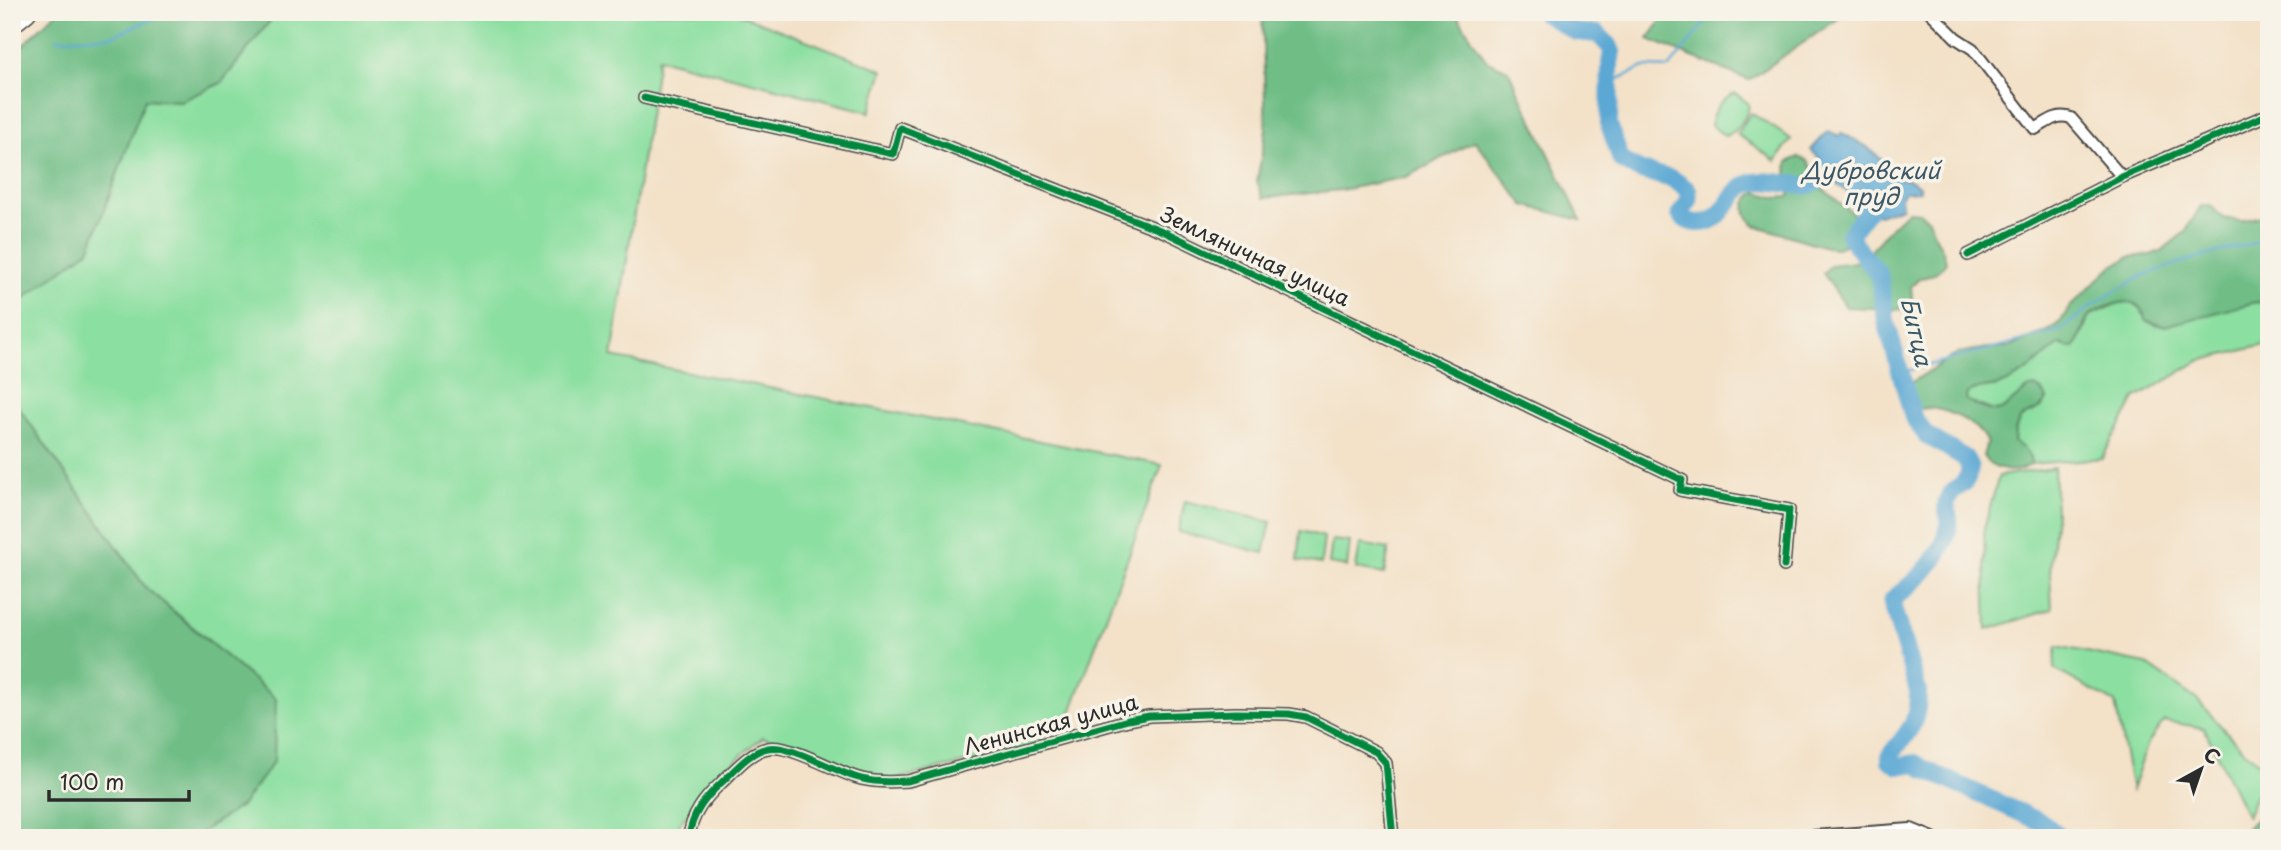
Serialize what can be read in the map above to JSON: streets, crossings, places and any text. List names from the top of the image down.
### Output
{
  "streets": {
    "street": ["Земляничная улица", "Ленинская улица"]
  },
  "water": ["Дубровский пруд", "Битца"],
  "scale_bar": "100 m",
  "north": "top right"
}
